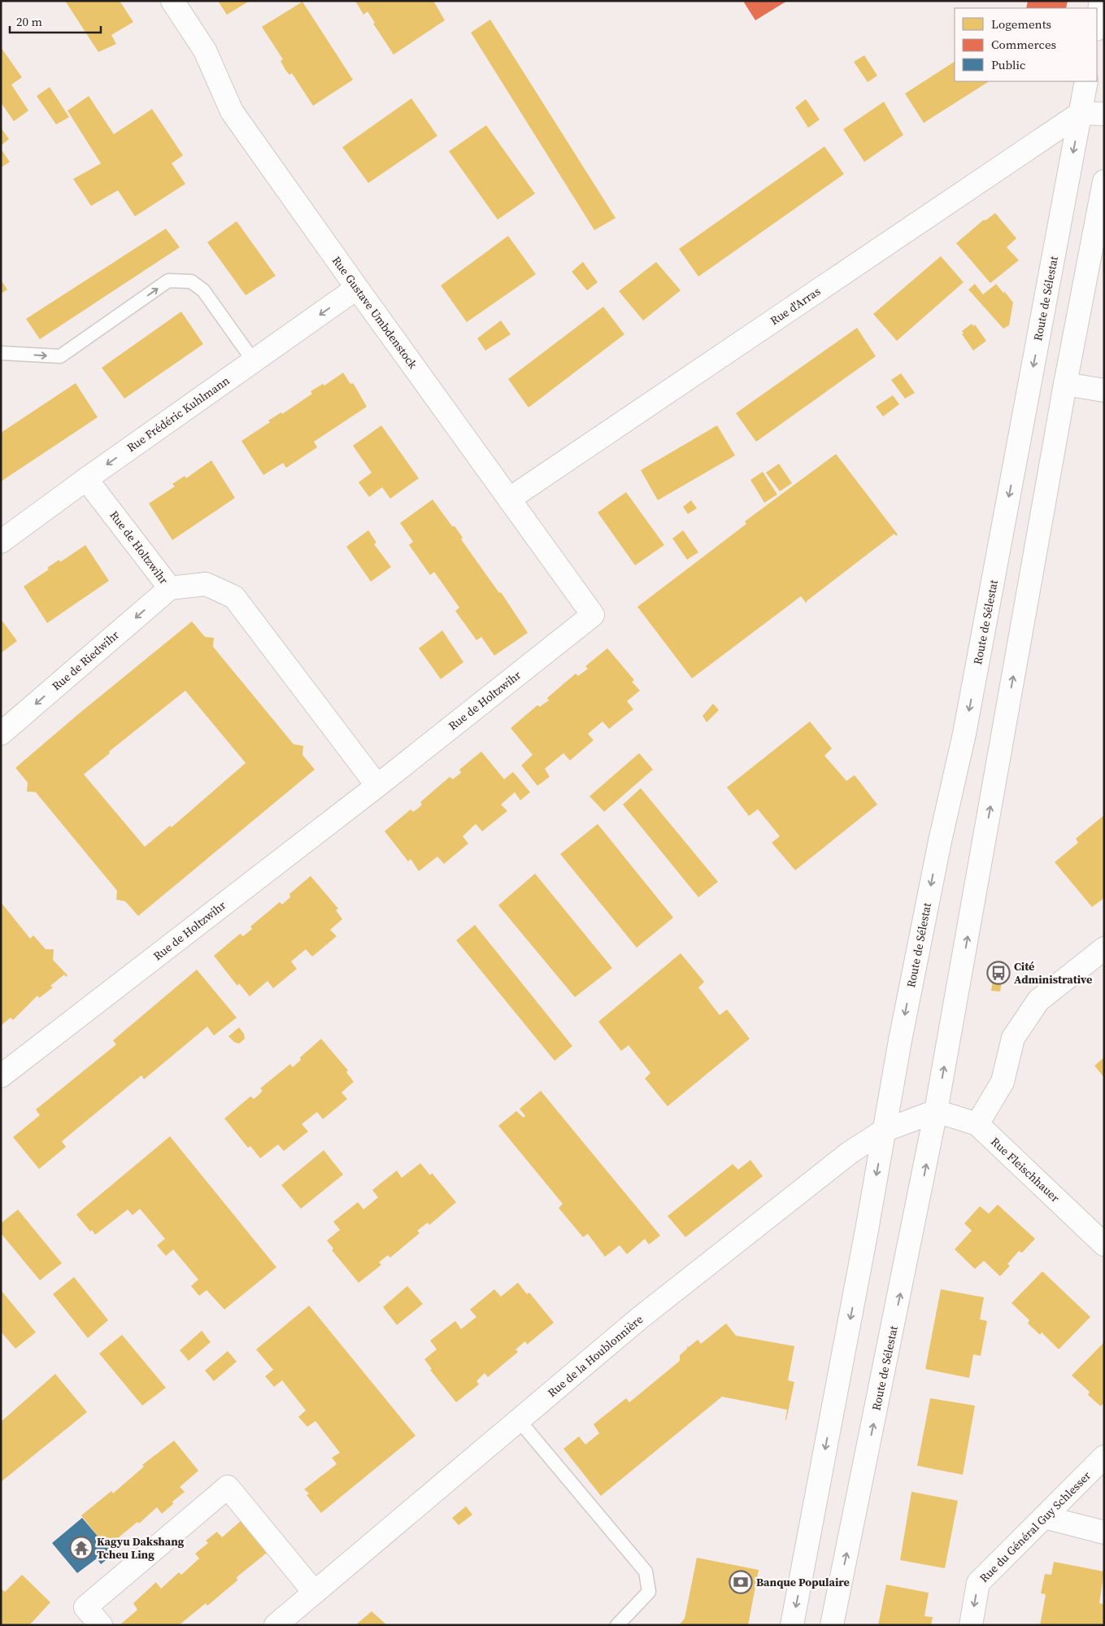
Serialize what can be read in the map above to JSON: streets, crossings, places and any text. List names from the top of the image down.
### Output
{
  "streets": {
    "street": [
      "Route de Sélestat",
      "Rue d'Arras",
      "Rue Gustave Umbdenstock",
      "Rue Frédéric Kuhlmann",
      "Rue de Holtzwihr",
      "Rue de Riedwihr",
      "Rue Fleischhauer",
      "Rue de la Houblonnière",
      "Rue du Général Guy Schlesser"
    ]
  },
  "crossings": [
    ["Route de Sélestat", "Rue d'Arras"],
    ["Route de Sélestat", "Rue Fleischhauer"],
    ["Route de Sélestat", "Rue de la Houblonnière"],
    ["Rue d'Arras", "Rue Gustave Umbdenstock"],
    ["Rue Gustave Umbdenstock", "Rue Frédéric Kuhlmann"],
    ["Rue Gustave Umbdenstock", "Rue de Holtzwihr"],
    ["Rue Frédéric Kuhlmann", "Rue de Holtzwihr"],
    ["Rue de Holtzwihr", "Rue de Riedwihr"]
  ],
  "one_way": ["Rue Frédéric Kuhlmann", "Rue de Riedwihr", "Rue du Général Guy Schlesser"],
  "places": {
    "bus stop": ["Cité Administrative"],
    "temple": ["Kagyu Dakshang Tcheu Ling"],
    "bank": ["Banque Populaire"]
  },
  "legend": ["Logements", "Commerces", "Public"],
  "scale_bar": "20 m"
}
